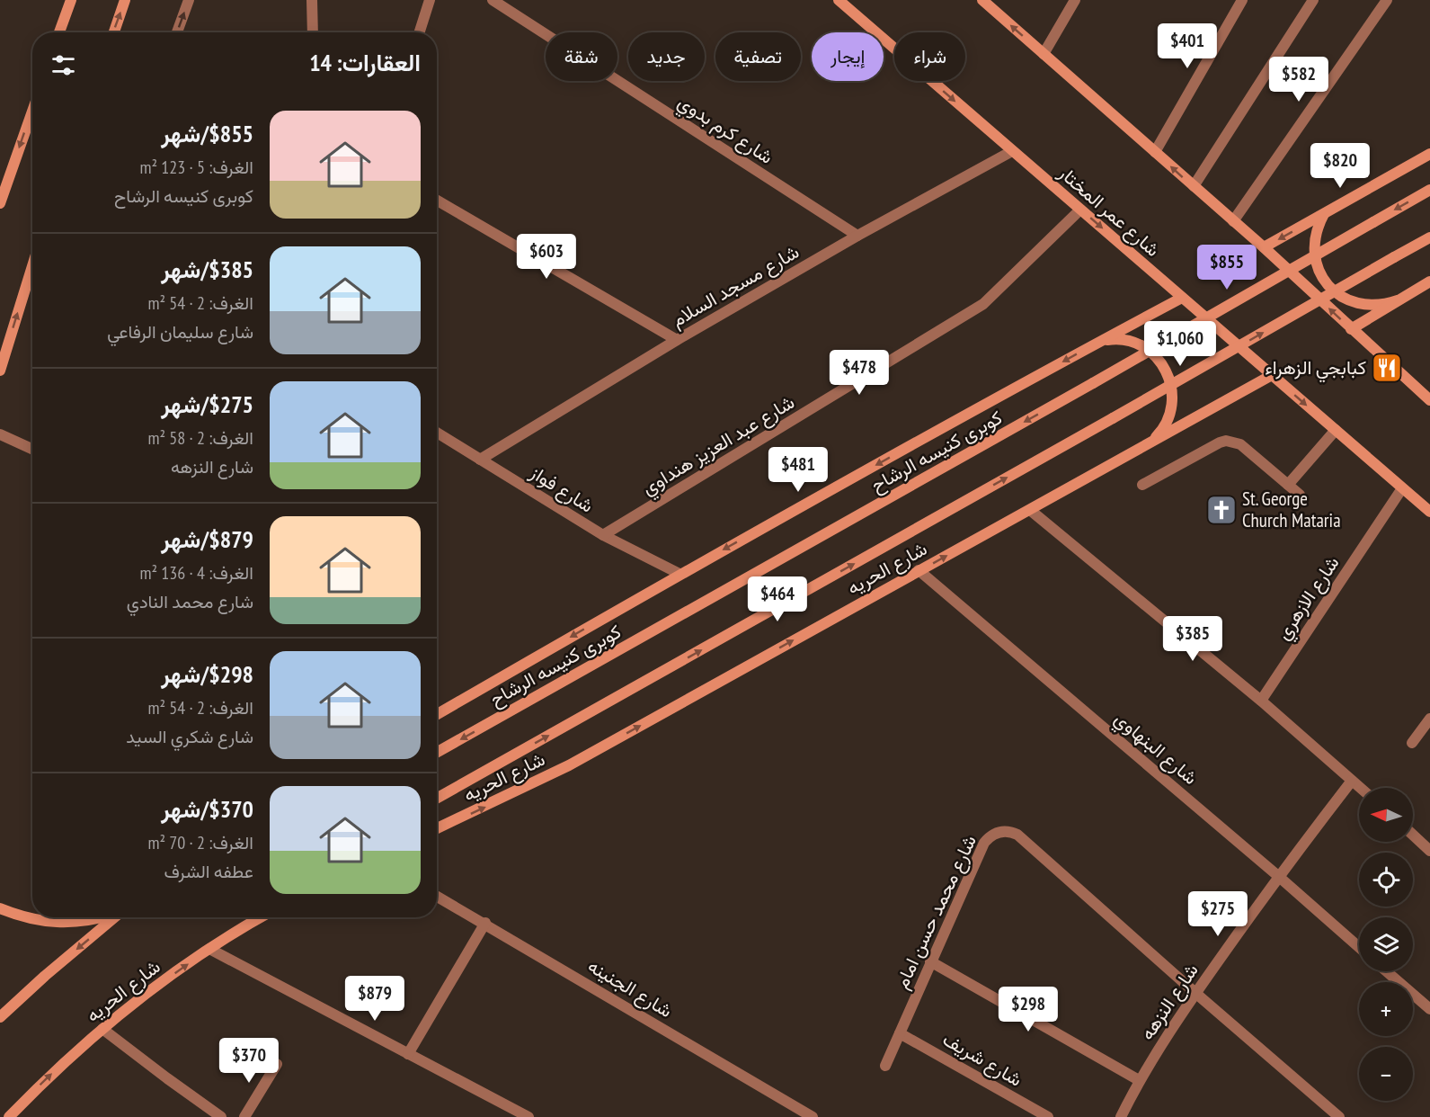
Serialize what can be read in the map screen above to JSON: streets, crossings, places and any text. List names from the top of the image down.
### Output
{
  "streets": {
    "main road": ["شارع عمر المختار", "كوبرى كنيسه الرشاح", "شارع الحريه"],
    "street": [
      "شارع كرم بدوي",
      "شارع مسجد السلام",
      "شارع عبد العزيز هنداوي",
      "شارع فواز",
      "شارع الازهري",
      "شارع البنهاوي",
      "شارع محمد حسن امام",
      "شارع الجنينه",
      "شارع النزهه",
      "شارع شريف"
    ]
  },
  "crossings": [
    ["شارع كرم بدوي", "شارع مسجد السلام"],
    ["شارع عمر المختار", "شارع مسجد السلام"],
    ["شارع عمر المختار", "شارع عبد العزيز هنداوي"],
    ["شارع عمر المختار", "شارع الحريه"],
    ["شارع عمر المختار", "شارع الازهري"],
    ["شارع مسجد السلام", "شارع فواز"],
    ["شارع عبد العزيز هنداوي", "شارع فواز"],
    ["شارع الحريه", "شارع البنهاوي"],
    ["شارع البنهاوي", "شارع النزهه"],
    ["شارع محمد حسن امام", "شارع النزهه"],
    ["شارع محمد حسن امام", "شارع شريف"]
  ],
  "places": {
    "restaurant": ["كبابجي الزهراء"],
    "church": ["St. George Church Mataria"]
  },
  "north": "left",
  "page": {
    "price": [
      "$401",
      "$582",
      "$820",
      "$603",
      "$855",
      "$1,060",
      "$478",
      "$481",
      "$464",
      "$385",
      "$275",
      "$879",
      "$298",
      "$370"
    ],
    "chip": [
      "شراء",
      "إيجار",
      "تصفية",
      "جديد",
      "شقة"
    ],
    "heading": "العقارات: 14",
    "list": [
      {
        "name": "$855/شهر",
        "note": "الغرف: 5 · 123 m² · كوبرى كنيسه الرشاح"
      },
      {
        "name": "$385/شهر",
        "note": "الغرف: 2 · 54 m² · شارع سليمان الرفاعي"
      },
      {
        "name": "$275/شهر",
        "note": "الغرف: 2 · 58 m² · شارع النزهه"
      },
      {
        "name": "$879/شهر",
        "note": "الغرف: 4 · 136 m² · شارع محمد النادي"
      },
      {
        "name": "$298/شهر",
        "note": "الغرف: 2 · 54 m² · شارع شكري السيد"
      },
      {
        "name": "$370/شهر",
        "note": "الغرف: 2 · 70 m² · عطفه الشرف"
      }
    ],
    "map_buttons": ["+", "−"]
  }
}
